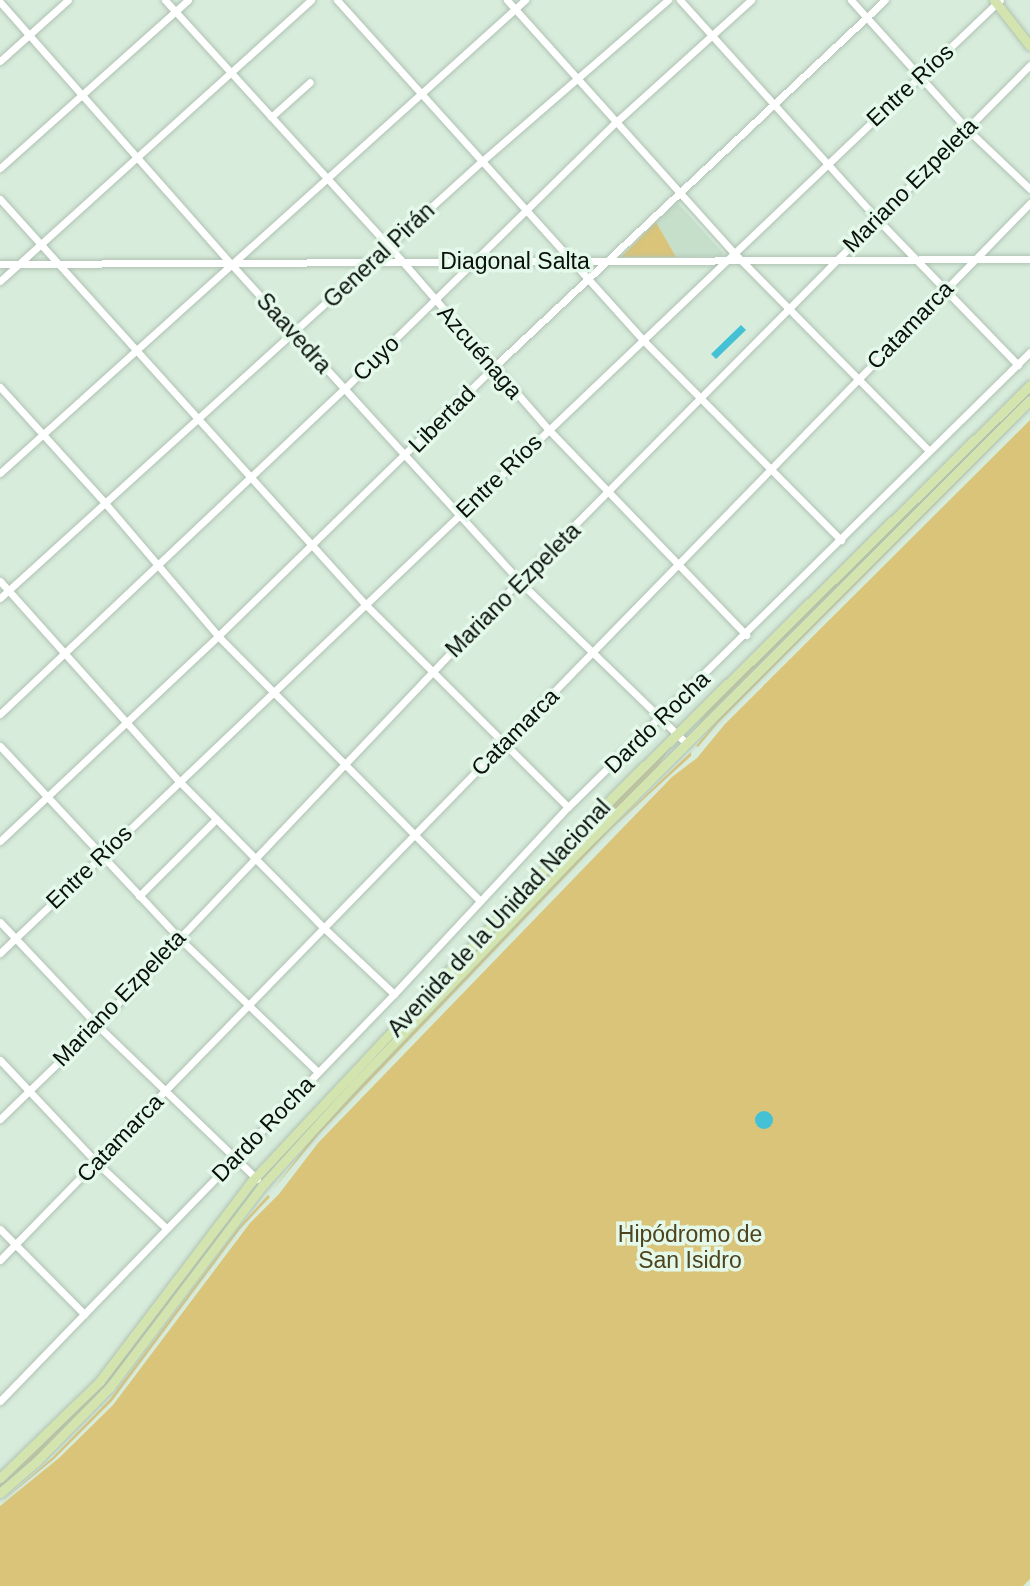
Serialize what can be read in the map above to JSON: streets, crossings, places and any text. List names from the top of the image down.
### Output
{
  "streets": {
    "main road": ["Avenida de la Unidad Nacional"],
    "street": [
      "Entre Ríos",
      "Mariano Ezpeleta",
      "General Pirán",
      "Diagonal Salta",
      "Catamarca",
      "Saavedra",
      "Azcuénaga",
      "Cuyo",
      "Libertad",
      "Dardo Rocha"
    ]
  },
  "crossings": [
    ["Entre Ríos", "Diagonal Salta"],
    ["Entre Ríos", "Saavedra"],
    ["Entre Ríos", "Azcuénaga"],
    ["Mariano Ezpeleta", "Diagonal Salta"],
    ["Mariano Ezpeleta", "Saavedra"],
    ["Mariano Ezpeleta", "Azcuénaga"],
    ["General Pirán", "Diagonal Salta"],
    ["General Pirán", "Saavedra"],
    ["General Pirán", "Azcuénaga"],
    ["Diagonal Salta", "Catamarca"],
    ["Diagonal Salta", "Saavedra"],
    ["Diagonal Salta", "Azcuénaga"],
    ["Diagonal Salta", "Cuyo"],
    ["Diagonal Salta", "Libertad"],
    ["Catamarca", "Saavedra"],
    ["Catamarca", "Azcuénaga"],
    ["Saavedra", "Cuyo"],
    ["Saavedra", "Libertad"],
    ["Saavedra", "Dardo Rocha"],
    ["Saavedra", "Avenida de la Unidad Nacional"],
    ["Azcuénaga", "Cuyo"],
    ["Azcuénaga", "Libertad"],
    ["Azcuénaga", "Dardo Rocha"]
  ],
  "parks": ["Hipódromo de San Isidro"]
}
